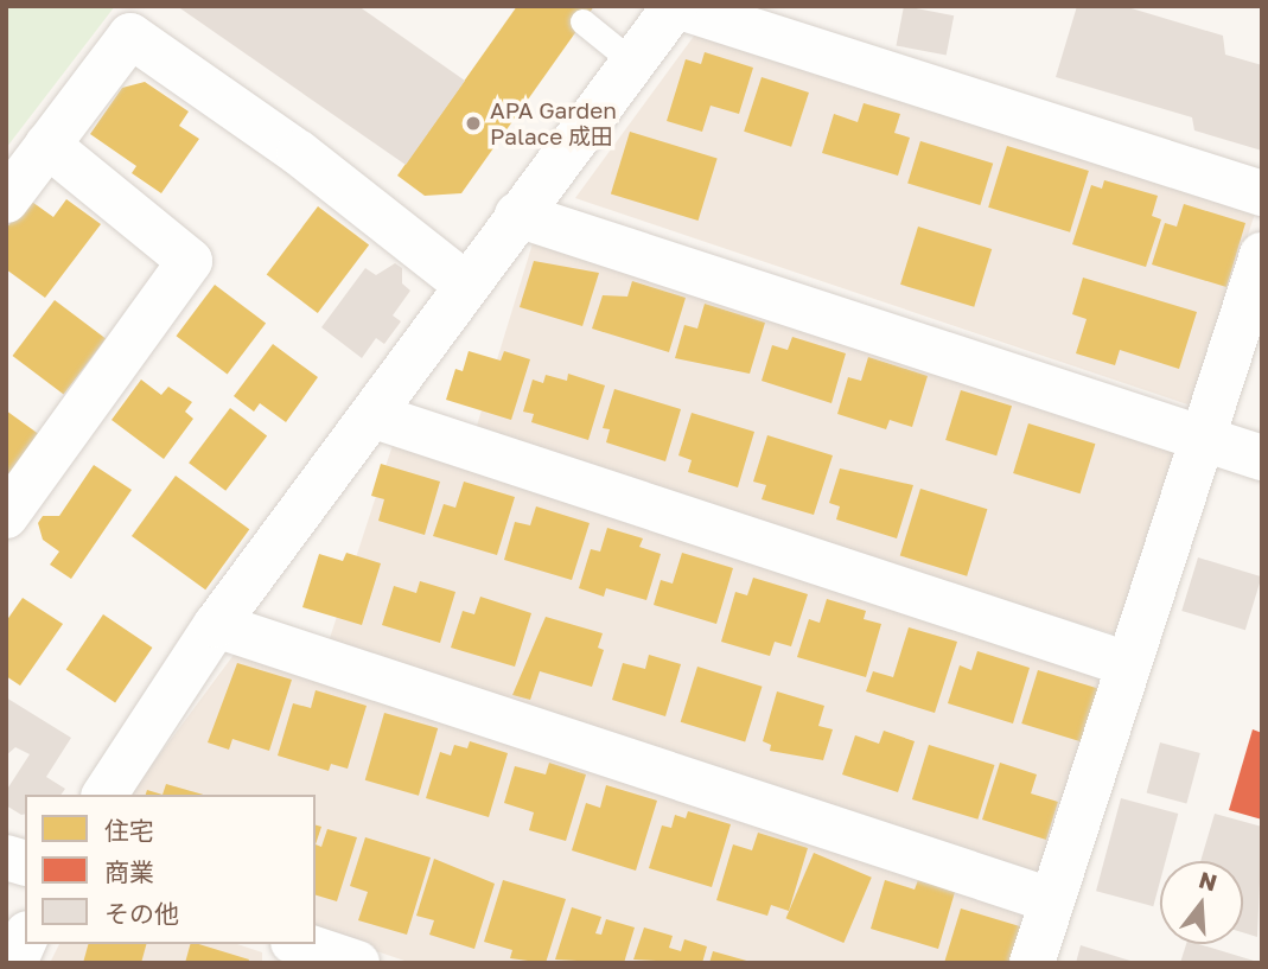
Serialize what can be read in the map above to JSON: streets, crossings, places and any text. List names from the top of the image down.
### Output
{
  "places": ["APA Garden Palace 成田"],
  "legend": ["住宅", "商業", "その他"],
  "north": "top"
}
